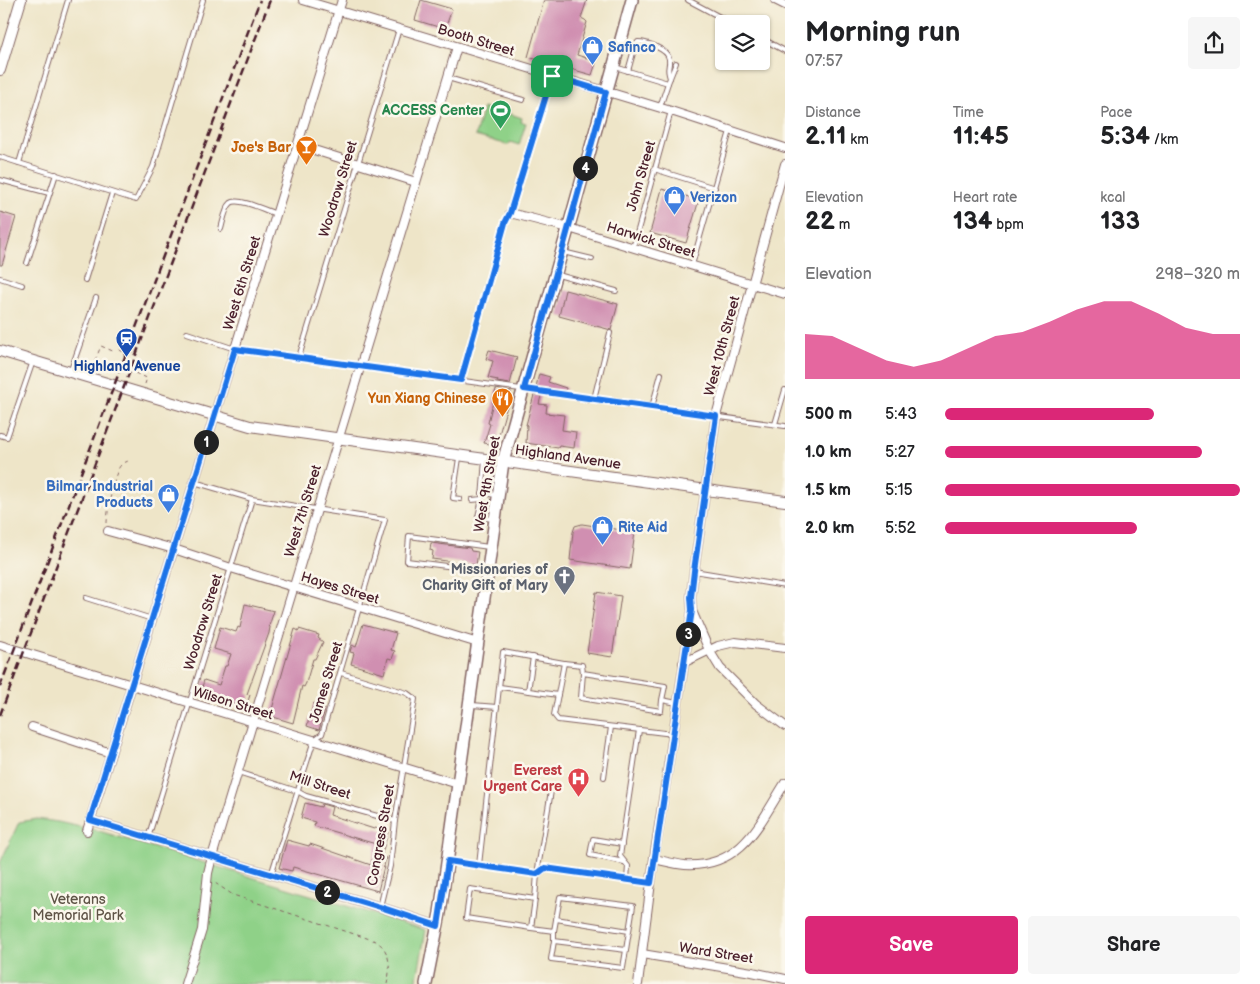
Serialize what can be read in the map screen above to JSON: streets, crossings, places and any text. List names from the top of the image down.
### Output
{
  "streets": {
    "main road": ["Highland Avenue", "West 9th Street"],
    "street": [
      "Booth Street",
      "Harwick Street",
      "West 6th Street",
      "West 10th Street",
      "West 7th Street",
      "Hayes Street",
      "Wilson Street",
      "Ward Street"
    ],
    "lane": [
      "John Street",
      "Woodrow Street",
      "James Street",
      "Mill Street",
      "Congress Street"
    ]
  },
  "crossings": [
    ["Booth Street", "John Street"],
    ["Booth Street", "Woodrow Street"],
    ["Booth Street", "West 6th Street"],
    ["Booth Street", "West 9th Street"],
    ["Booth Street", "West 7th Street"],
    ["John Street", "Harwick Street"],
    ["Woodrow Street", "Hayes Street"],
    ["Woodrow Street", "Wilson Street"],
    ["Harwick Street", "West 10th Street"],
    ["Harwick Street", "West 9th Street"],
    ["West 6th Street", "Highland Avenue"],
    ["West 6th Street", "Hayes Street"],
    ["West 6th Street", "Wilson Street"],
    ["West 10th Street", "Highland Avenue"],
    ["West 10th Street", "Ward Street"],
    ["Highland Avenue", "West 9th Street"],
    ["Highland Avenue", "West 7th Street"],
    ["West 9th Street", "Hayes Street"],
    ["West 9th Street", "Wilson Street"],
    ["West 7th Street", "Hayes Street"],
    ["West 7th Street", "James Street"],
    ["West 7th Street", "Wilson Street"],
    ["West 7th Street", "Mill Street"],
    ["Hayes Street", "James Street"],
    ["James Street", "Wilson Street"],
    ["James Street", "Mill Street"],
    ["James Street", "Congress Street"],
    ["Wilson Street", "Congress Street"],
    ["Mill Street", "Congress Street"]
  ],
  "parks": ["Veterans Memorial Park"],
  "places": {
    "shop": [
      "Safinco",
      "Verizon",
      "Bilmar Industrial Products",
      "Rite Aid"
    ],
    "sports": ["ACCESS Center"],
    "bar": ["Joe's Bar"],
    "station": ["Highland Avenue"],
    "restaurant": ["Yun Xiang Chinese"],
    "church": ["Missionaries of Charity Gift of Mary"],
    "hospital": ["Everest Urgent Care"]
  },
  "page": {
    "heading": ["Morning run", "07:57"],
    "stats": [
      ["Distance", "2.11 km"],
      ["Time", "11:45"],
      ["Pace", "5:34 /km"],
      ["Elevation", "22 m"],
      ["Heart rate", "134 bpm"],
      ["kcal", "133"]
    ],
    "pins": [
      "4",
      "1",
      "3",
      "2"
    ],
    "chart": ["Elevation", "298–320 m"],
    "list": [
      {
        "name": "500 m",
        "note": "5:43"
      },
      {
        "name": "1.0 km",
        "note": "5:27"
      },
      {
        "name": "1.5 km",
        "note": "5:15"
      },
      {
        "name": "2.0 km",
        "note": "5:52"
      }
    ],
    "buttons": ["Save", "Share"]
  }
}
